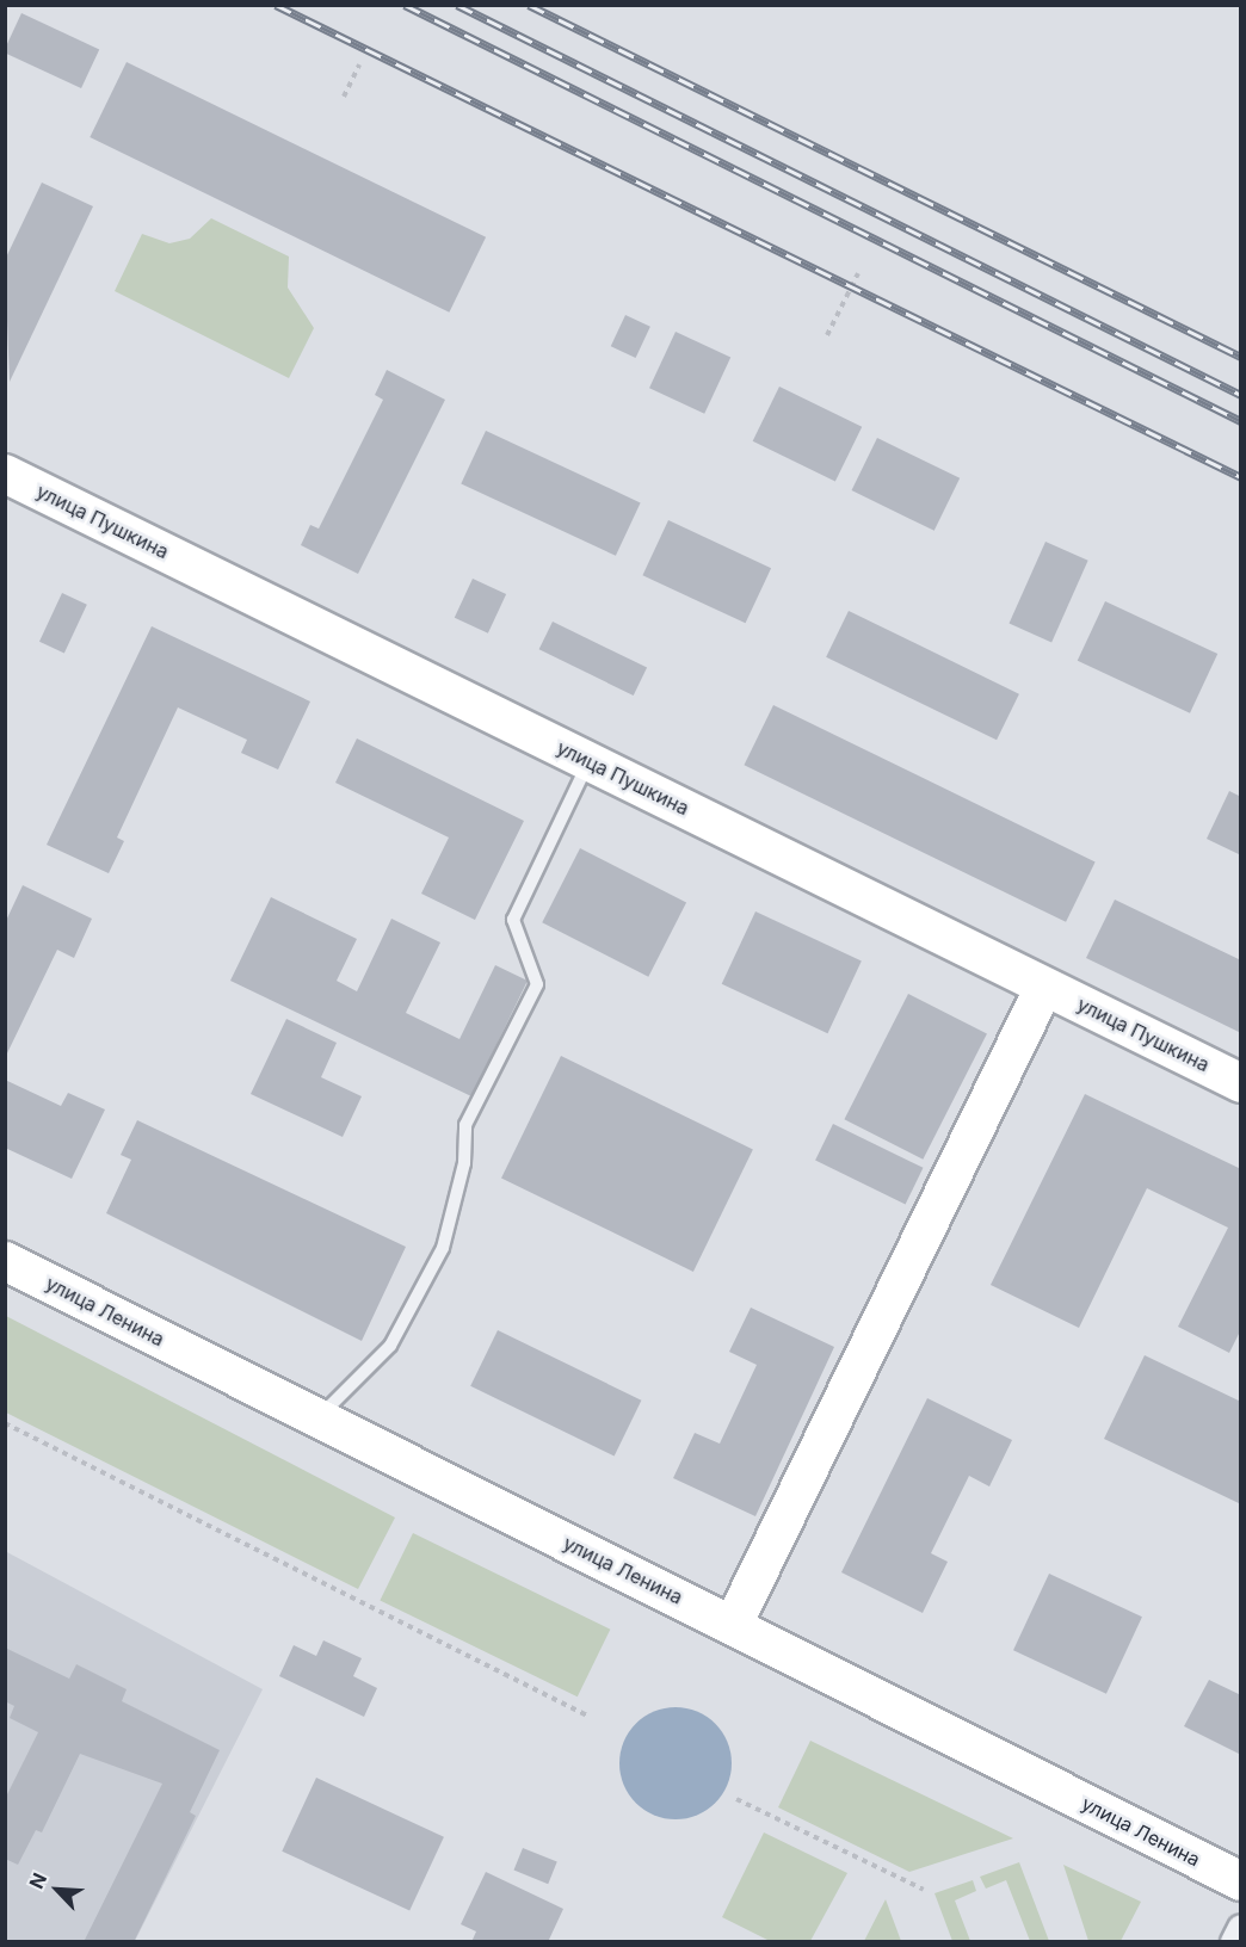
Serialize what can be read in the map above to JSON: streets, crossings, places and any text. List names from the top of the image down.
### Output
{
  "streets": {
    "street": ["улица Пушкина", "улица Ленина"]
  },
  "north": "top left"
}
